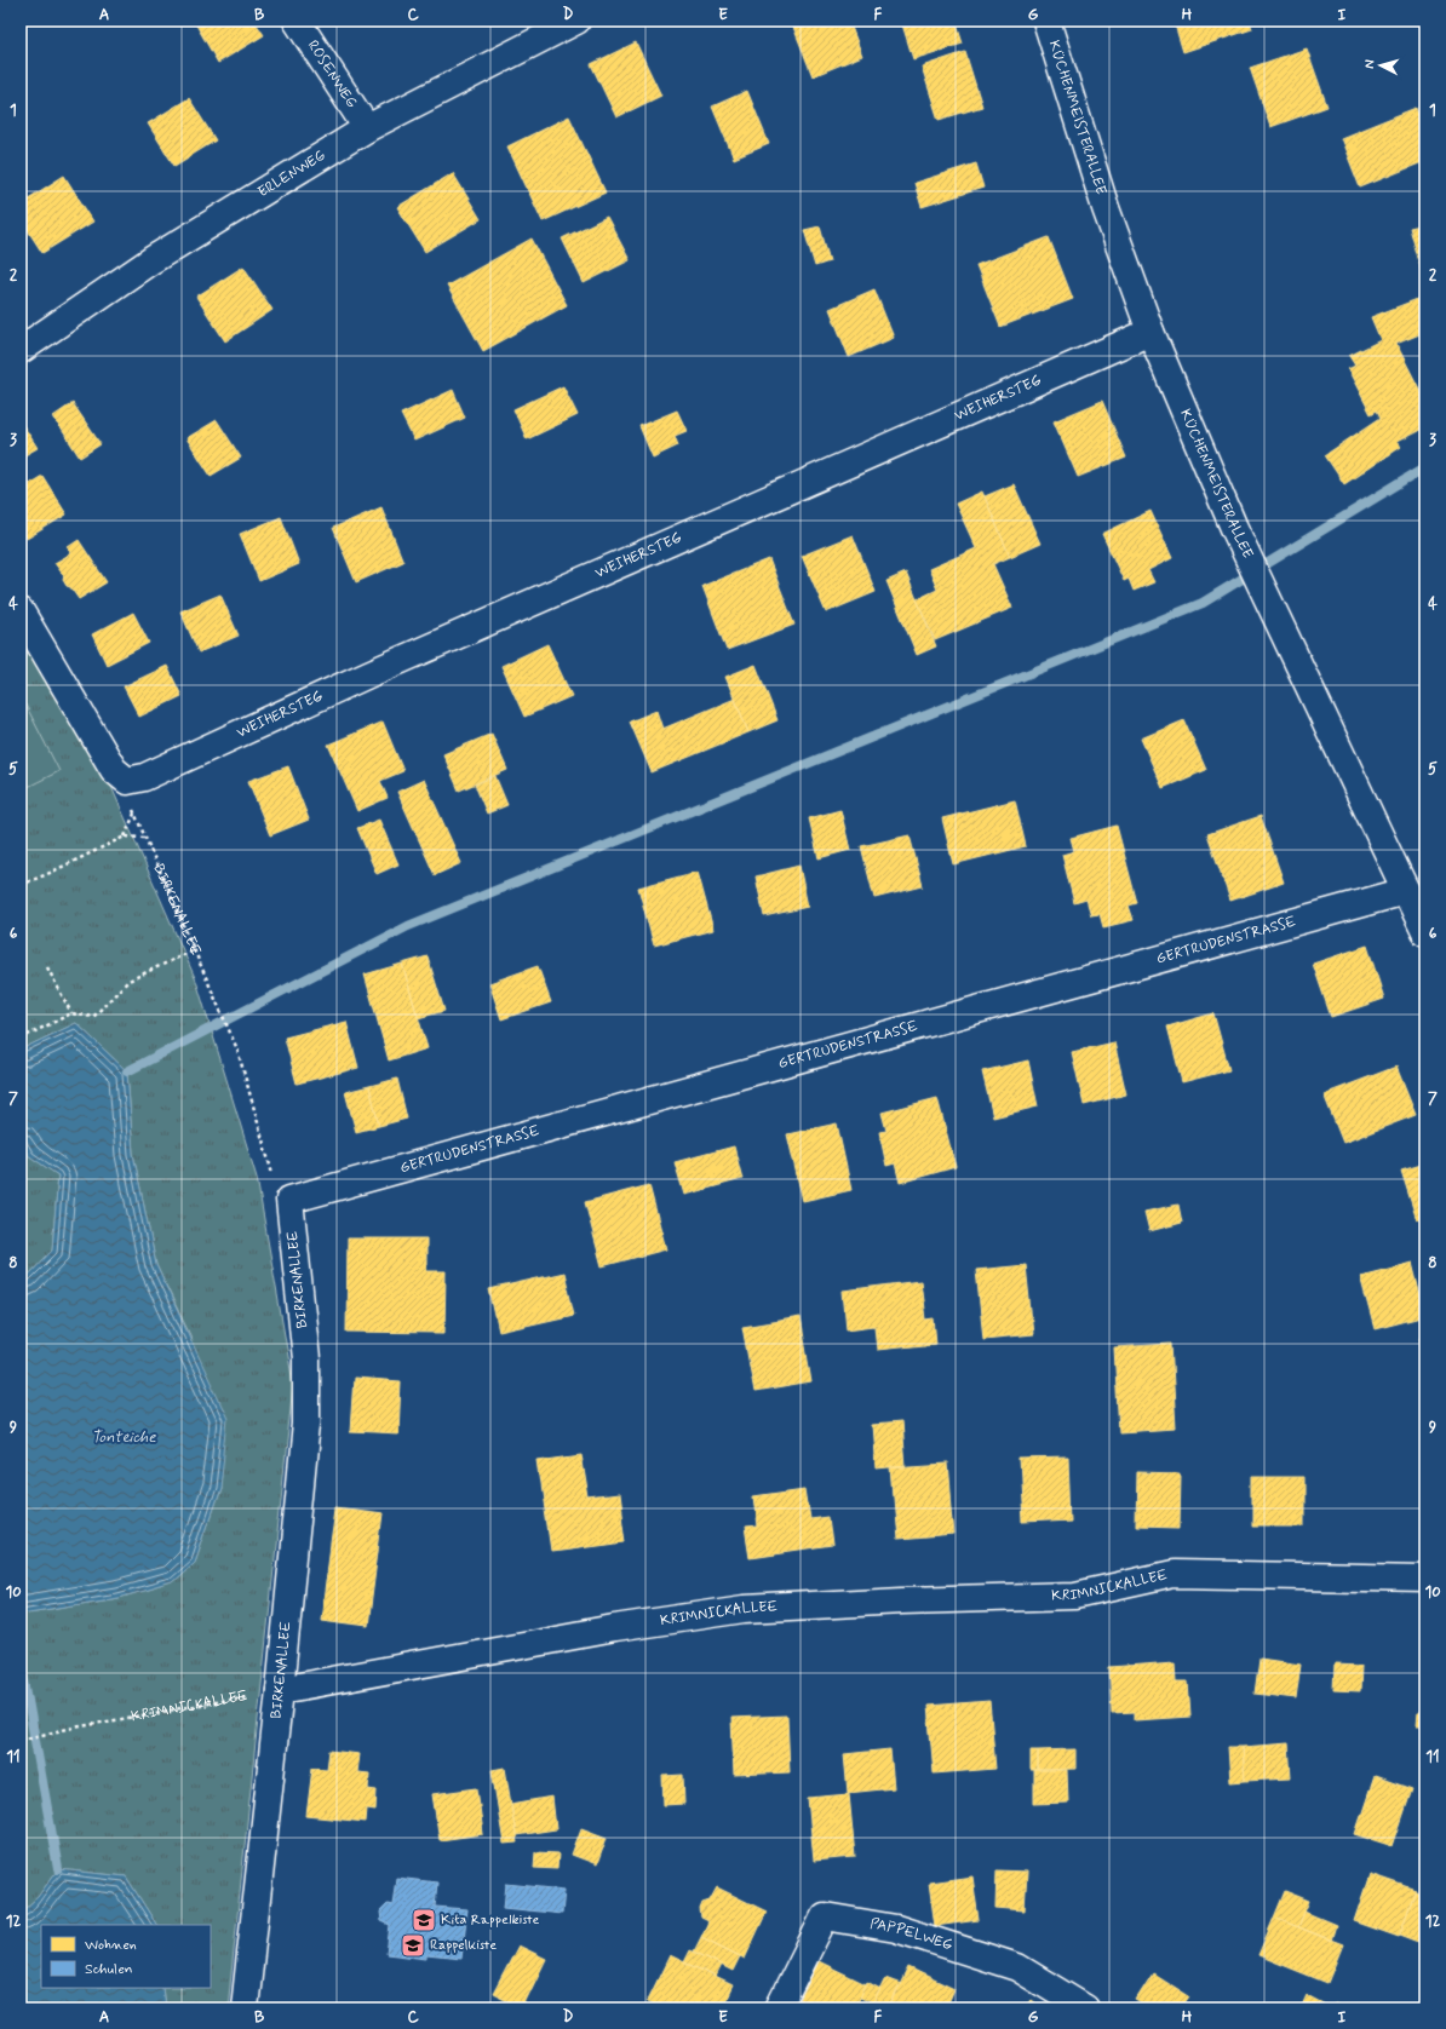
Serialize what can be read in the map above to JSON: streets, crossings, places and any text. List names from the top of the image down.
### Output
{
  "streets": {
    "street": [
      "ROSENWEG",
      "KÜCHENMEISTERALLEE",
      "ERLENWEG",
      "WEIHERSTEG",
      "BIRKENALLEE",
      "GERTRUDENSTRASSE",
      "KRIMNICKALLEE",
      "PAPPELWEG"
    ]
  },
  "crossings": [
    ["ROSENWEG", "ERLENWEG"],
    ["KÜCHENMEISTERALLEE", "WEIHERSTEG"],
    ["KÜCHENMEISTERALLEE", "GERTRUDENSTRASSE"],
    ["WEIHERSTEG", "BIRKENALLEE"],
    ["BIRKENALLEE", "GERTRUDENSTRASSE"],
    ["BIRKENALLEE", "KRIMNICKALLEE"]
  ],
  "water": ["Tonteiche"],
  "places": {
    "school or university": ["Kita Rappelkiste", "Rappelkiste"]
  },
  "legend": ["Wohnen", "Schulen"],
  "north": "left",
  "grid": {
    "columns": [
      "A",
      "B",
      "C",
      "D",
      "E",
      "F",
      "G",
      "H",
      "I"
    ],
    "rows": [
      "1",
      "2",
      "3",
      "4",
      "5",
      "6",
      "7",
      "8",
      "9",
      "10",
      "11",
      "12"
    ]
  }
}
